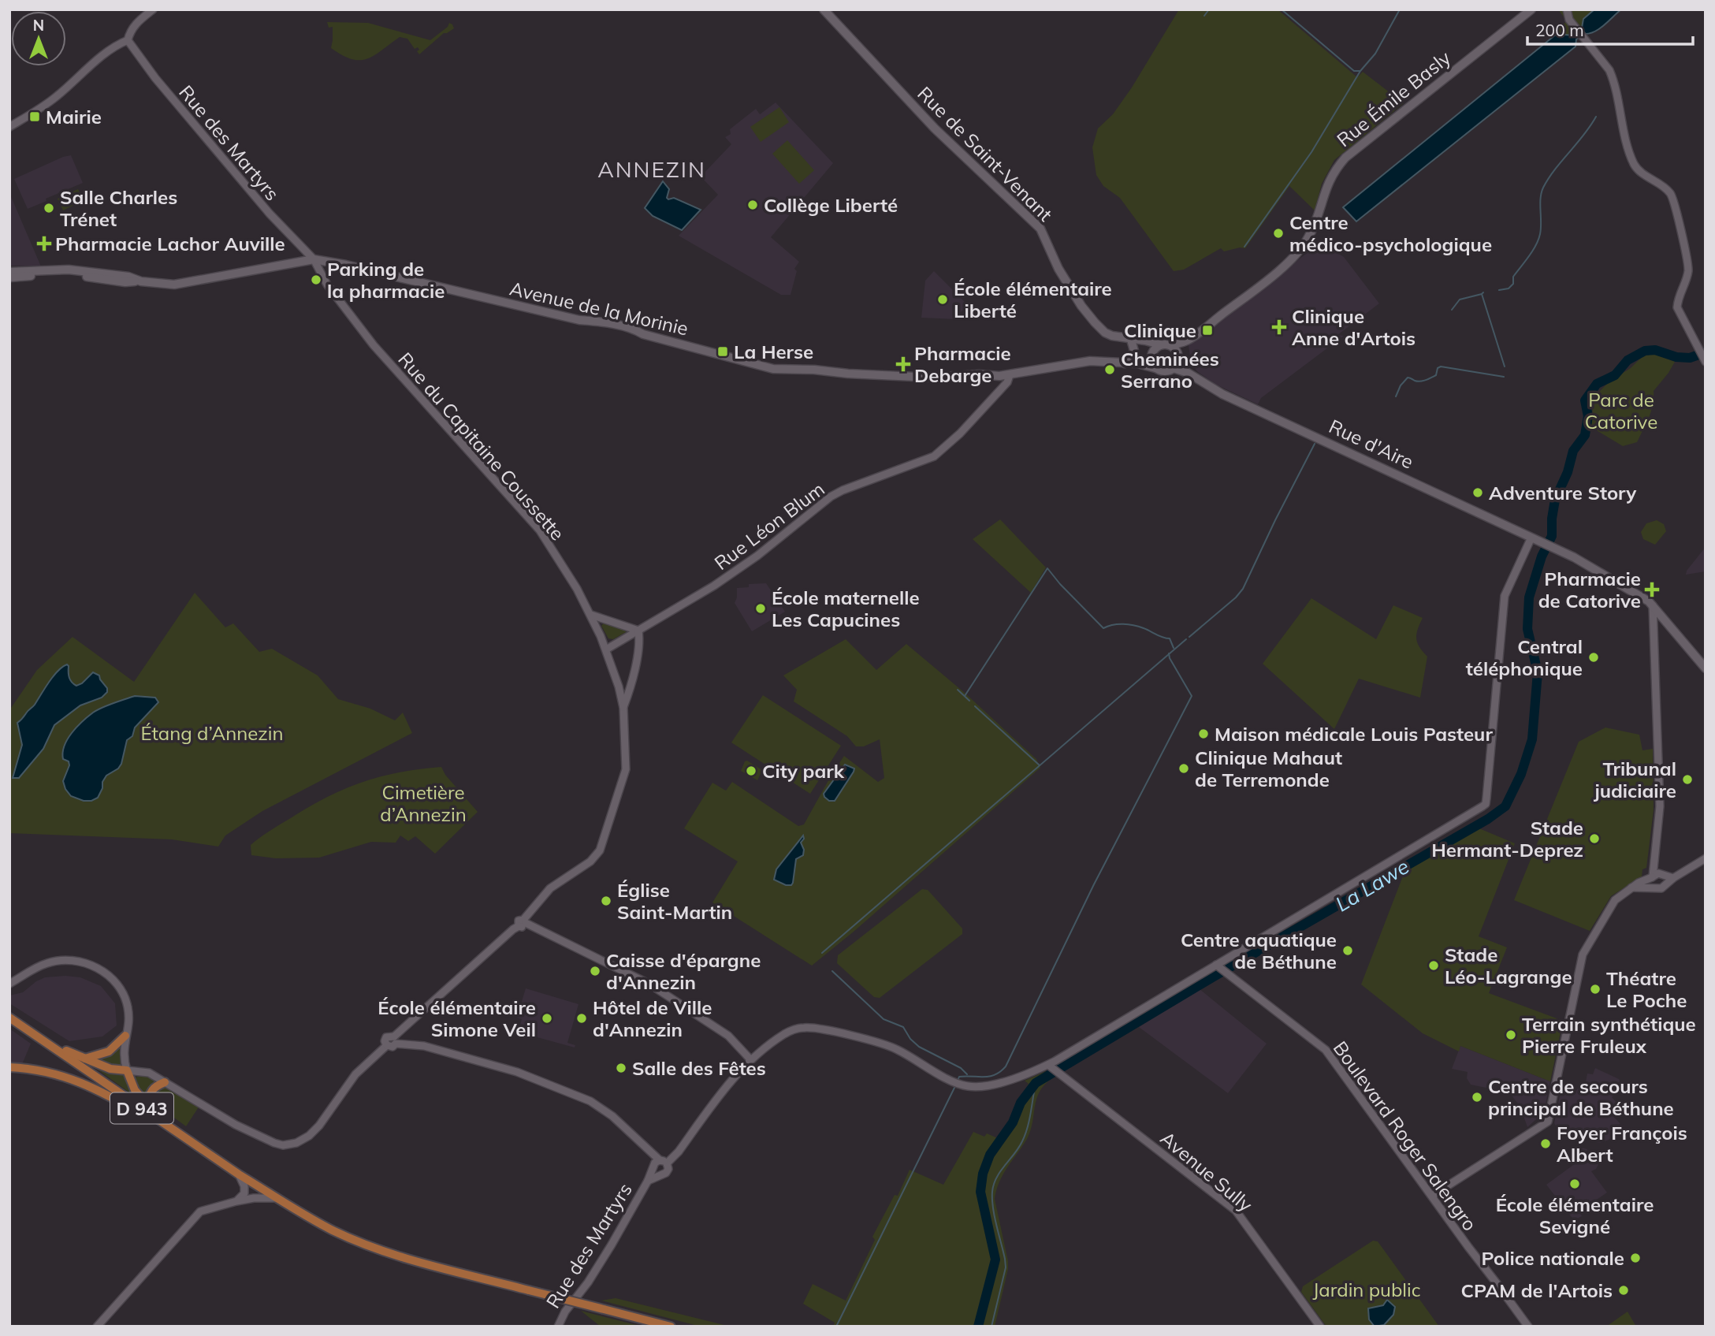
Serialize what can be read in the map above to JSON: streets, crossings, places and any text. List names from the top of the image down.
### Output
{
  "streets": {
    "main road": [
      "Rue Émile Basly",
      "Rue de Saint-Venant",
      "Avenue de la Morinie",
      "Rue d'Aire",
      "D 943"
    ],
    "street": [
      "Rue des Martyrs",
      "Rue du Capitaine Coussette",
      "Rue Léon Blum",
      "Boulevard Roger Salengro",
      "Avenue Sully"
    ]
  },
  "crossings": [
    ["Rue Émile Basly", "Rue de Saint-Venant"],
    ["Rue Émile Basly", "Rue d'Aire"],
    ["Rue des Martyrs", "Avenue de la Morinie"],
    ["Rue des Martyrs", "Rue du Capitaine Coussette"],
    ["Rue de Saint-Venant", "Rue d'Aire"],
    ["Avenue de la Morinie", "Rue du Capitaine Coussette"],
    ["Avenue de la Morinie", "Rue Léon Blum"],
    ["Rue du Capitaine Coussette", "Rue Léon Blum"]
  ],
  "districts": ["ANNEZIN"],
  "water": ["La Lawe"],
  "parks": [
    "Parc de Catorive",
    "Étang d’Annezin",
    "Cimetière d’Annezin",
    "Jardin public"
  ],
  "places": {
    "transit": ["Mairie", "Clinique", "La Herse"],
    "other": [
      "Collège Liberté",
      "Salle Charles Trénet",
      "Centre médico-psychologique",
      "Parking de la pharmacie",
      "École élémentaire Liberté",
      "Cheminées Serrano",
      "Adventure Story",
      "École maternelle Les Capucines",
      "Central téléphonique",
      "Maison médicale Louis Pasteur",
      "Clinique Mahaut de Terremonde",
      "City park",
      "Tribunal judiciaire",
      "Stade Hermant-Deprez",
      "Église Saint-Martin",
      "Centre aquatique de Béthune",
      "Stade Léo-Lagrange",
      "Caisse d'épargne d'Annezin",
      "Théatre Le Poche",
      "École élémentaire Simone Veil",
      "Hôtel de Ville d'Annezin",
      "Terrain synthétique Pierre Fruleux",
      "Salle des Fêtes",
      "Centre de secours principal de Béthune",
      "Foyer François Albert",
      "École élémentaire Sevigné",
      "Police nationale",
      "CPAM de l'Artois"
    ],
    "health": [
      "Pharmacie Lachor Auville",
      "Clinique Anne d'Artois",
      "Pharmacie Debarge",
      "Pharmacie de Catorive"
    ]
  },
  "scale_bar": "200 m",
  "north": "top"
}
